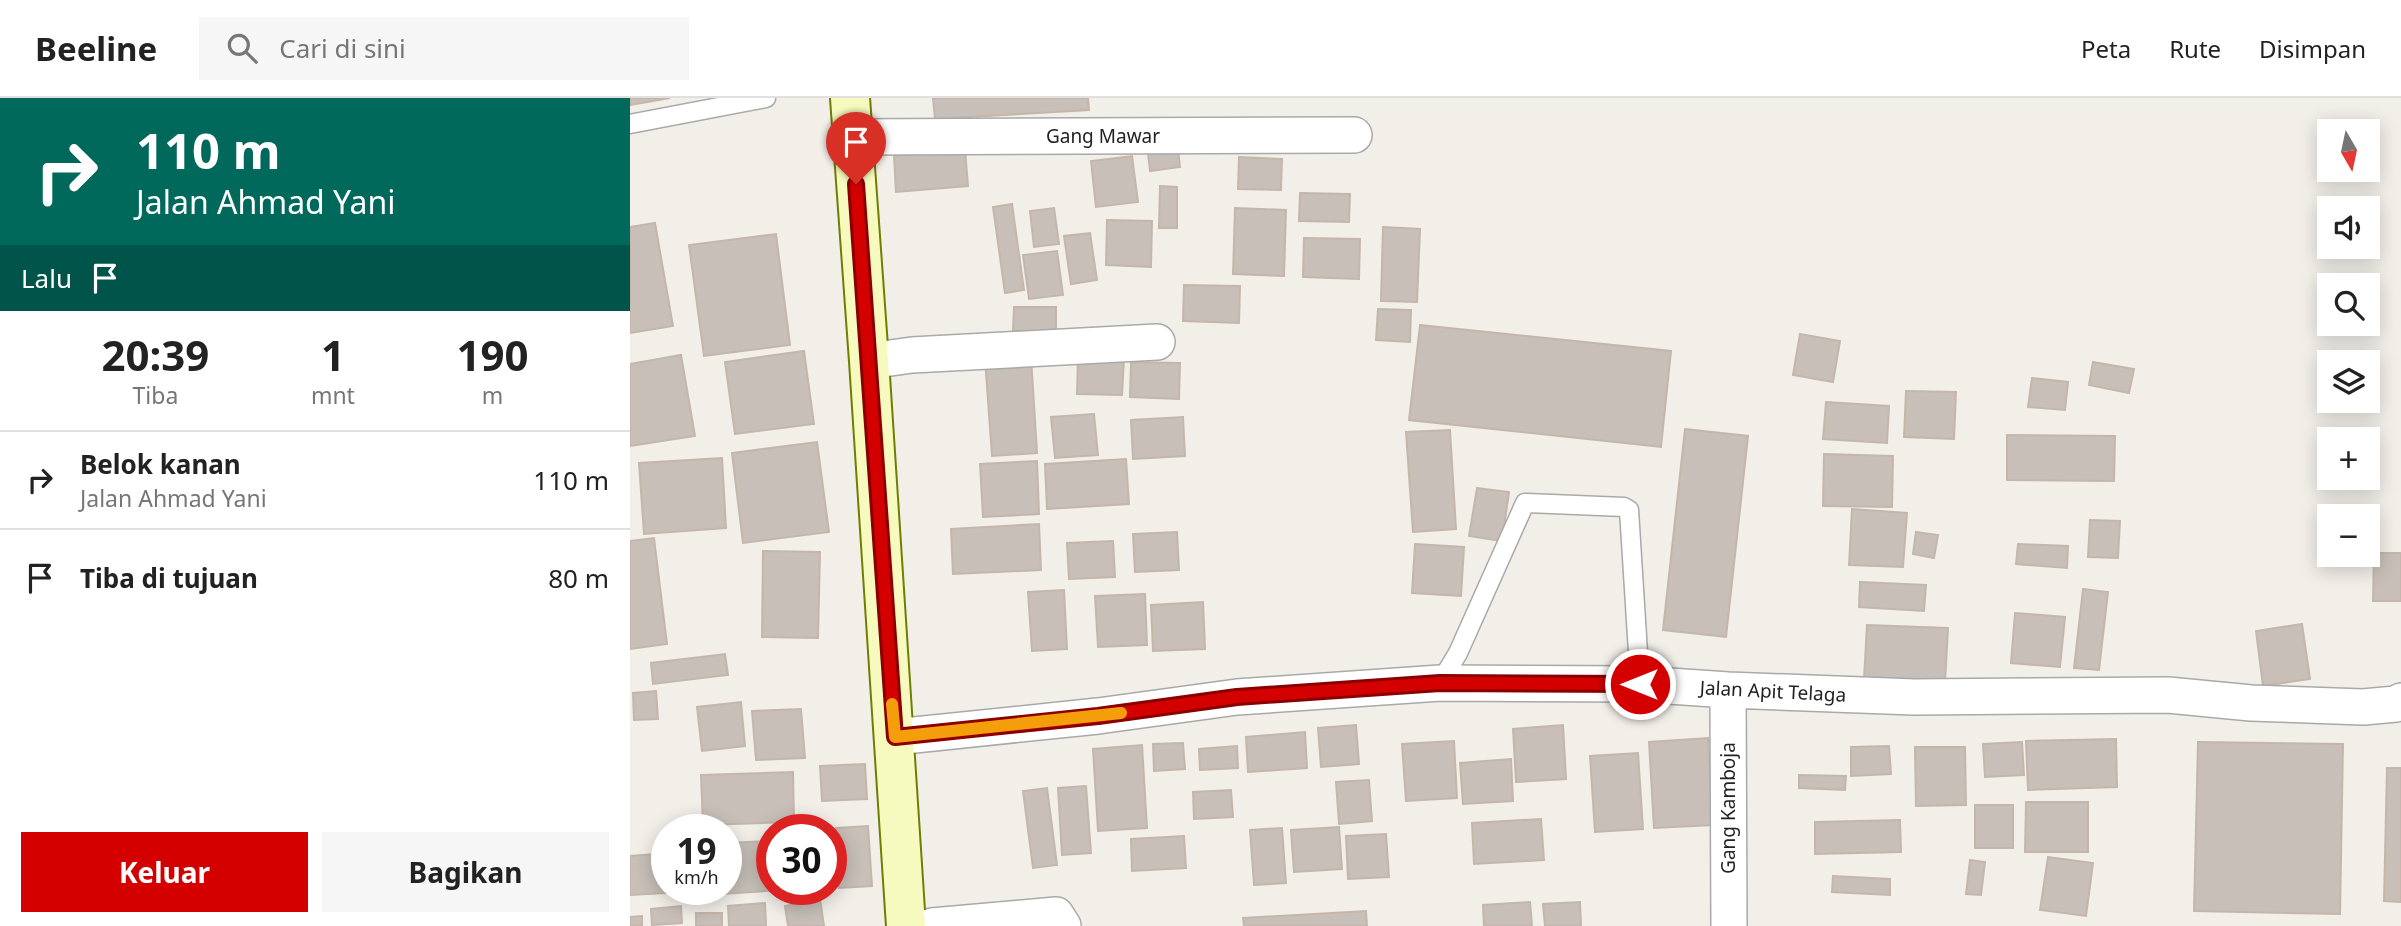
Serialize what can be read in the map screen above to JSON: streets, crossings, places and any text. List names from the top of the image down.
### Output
{
  "streets": {
    "street": ["Gang Mawar", "Jalan Apit Telaga", "Gang Kamboja"]
  },
  "crossings": [
    ["Jalan Apit Telaga", "Gang Kamboja"]
  ],
  "north": "bottom",
  "page": {
    "header": "Beeline",
    "search": "Cari di sini",
    "nav": ["Peta", "Rute", "Disimpan"],
    "turn": ["110 m", "Jalan Ahmad Yani"],
    "map_buttons": ["+", "−"],
    "then": "Lalu",
    "eta": [
      "20:39",
      "Tiba",
      "1",
      "mnt",
      "190",
      "m"
    ],
    "list": [
      {
        "name": "Belok kanan",
        "note": "Jalan Ahmad Yani",
        "value": "110 m"
      },
      {
        "name": "Tiba di tujuan",
        "value": "80 m"
      }
    ],
    "speed": "19 km/h",
    "limit": "30",
    "buttons": ["Keluar", "Bagikan"]
  }
}
